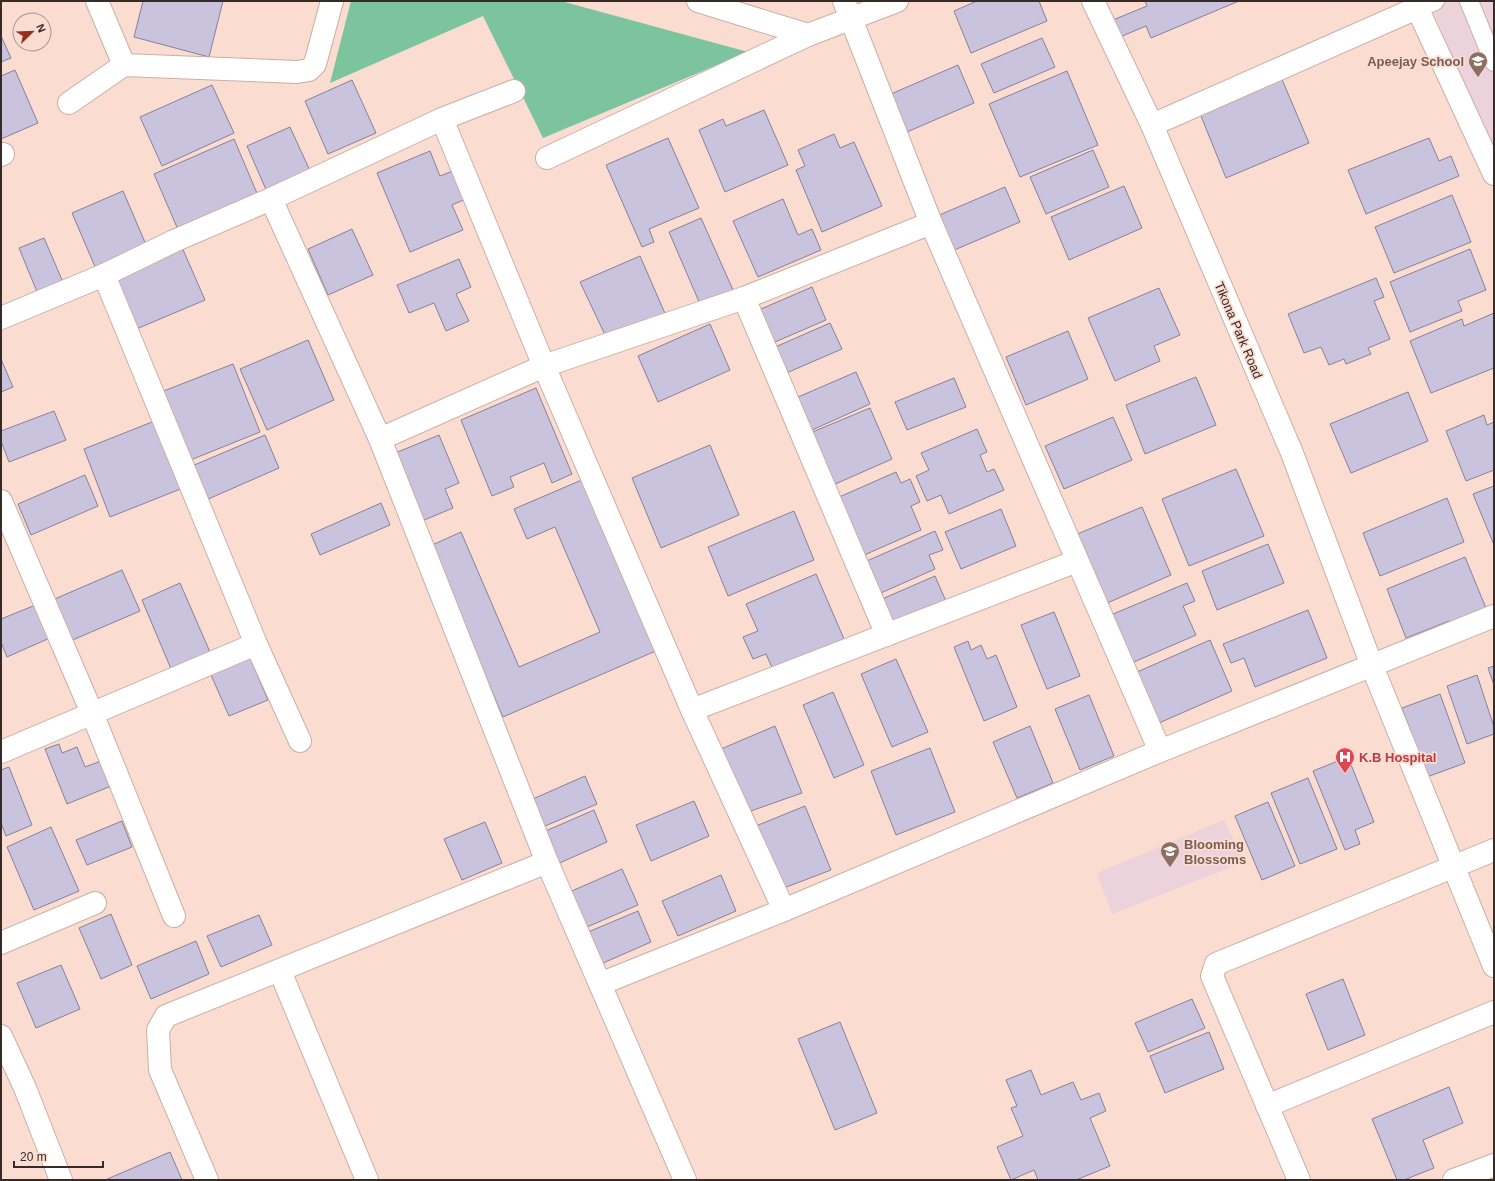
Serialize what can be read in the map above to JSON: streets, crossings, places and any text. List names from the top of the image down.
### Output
{
  "streets": {
    "street": ["Tikona Park Road"]
  },
  "places": {
    "school or university": ["Apeejay School", "Blooming Blossoms"],
    "hospital": ["K.B Hospital"]
  },
  "scale_bar": "20 m",
  "north": "top right"
}
